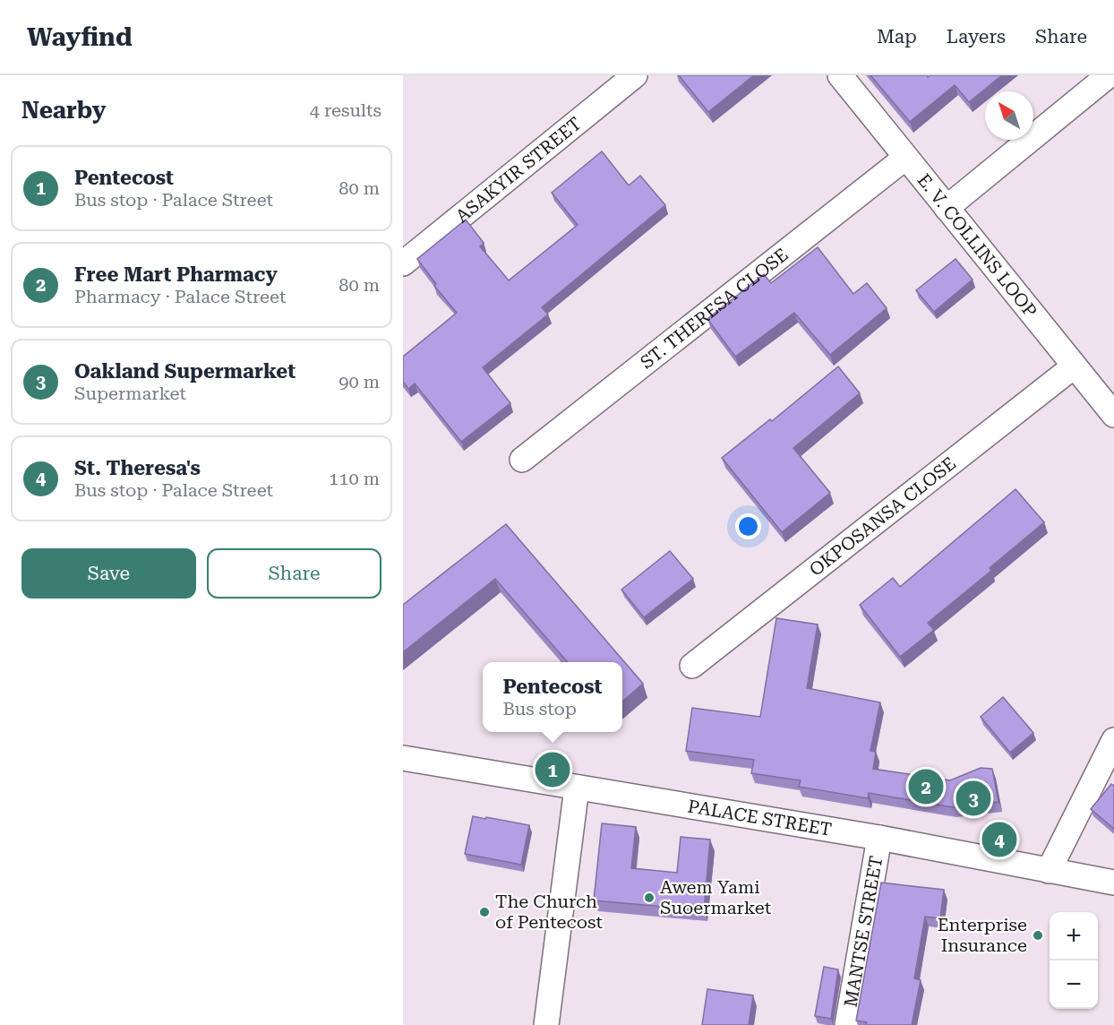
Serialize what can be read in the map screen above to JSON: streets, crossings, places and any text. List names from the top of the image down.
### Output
{
  "streets": {
    "street": [
      "ASAKYIR STREET",
      "E. V. COLLINS LOOP",
      "ST. THERESA CLOSE",
      "OKPOSANSA CLOSE",
      "PALACE STREET",
      "MANTSE STREET"
    ]
  },
  "crossings": [
    ["E. V. COLLINS LOOP", "ST. THERESA CLOSE"],
    ["E. V. COLLINS LOOP", "OKPOSANSA CLOSE"],
    ["PALACE STREET", "MANTSE STREET"]
  ],
  "places": ["Awem Yami Suoermarket", "The Church of Pentecost", "Enterprise Insurance"],
  "north": "top left",
  "page": {
    "header": "Wayfind",
    "nav": ["Map", "Layers", "Share"],
    "heading": ["Nearby", "4 results"],
    "list": [
      {
        "mark": "1",
        "name": "Pentecost",
        "note": "Bus stop · Palace Street",
        "value": "80 m"
      },
      {
        "mark": "2",
        "name": "Free Mart Pharmacy",
        "note": "Pharmacy · Palace Street",
        "value": "80 m"
      },
      {
        "mark": "3",
        "name": "Oakland Supermarket",
        "note": "Supermarket",
        "value": "90 m"
      },
      {
        "mark": "4",
        "name": "St. Theresa's",
        "note": "Bus stop · Palace Street",
        "value": "110 m"
      }
    ],
    "buttons": ["Save", "Share"],
    "popup": ["Pentecost", "Bus stop"],
    "pins": [
      "1",
      "2",
      "3",
      "4"
    ],
    "map_buttons": ["+", "−"]
  }
}
